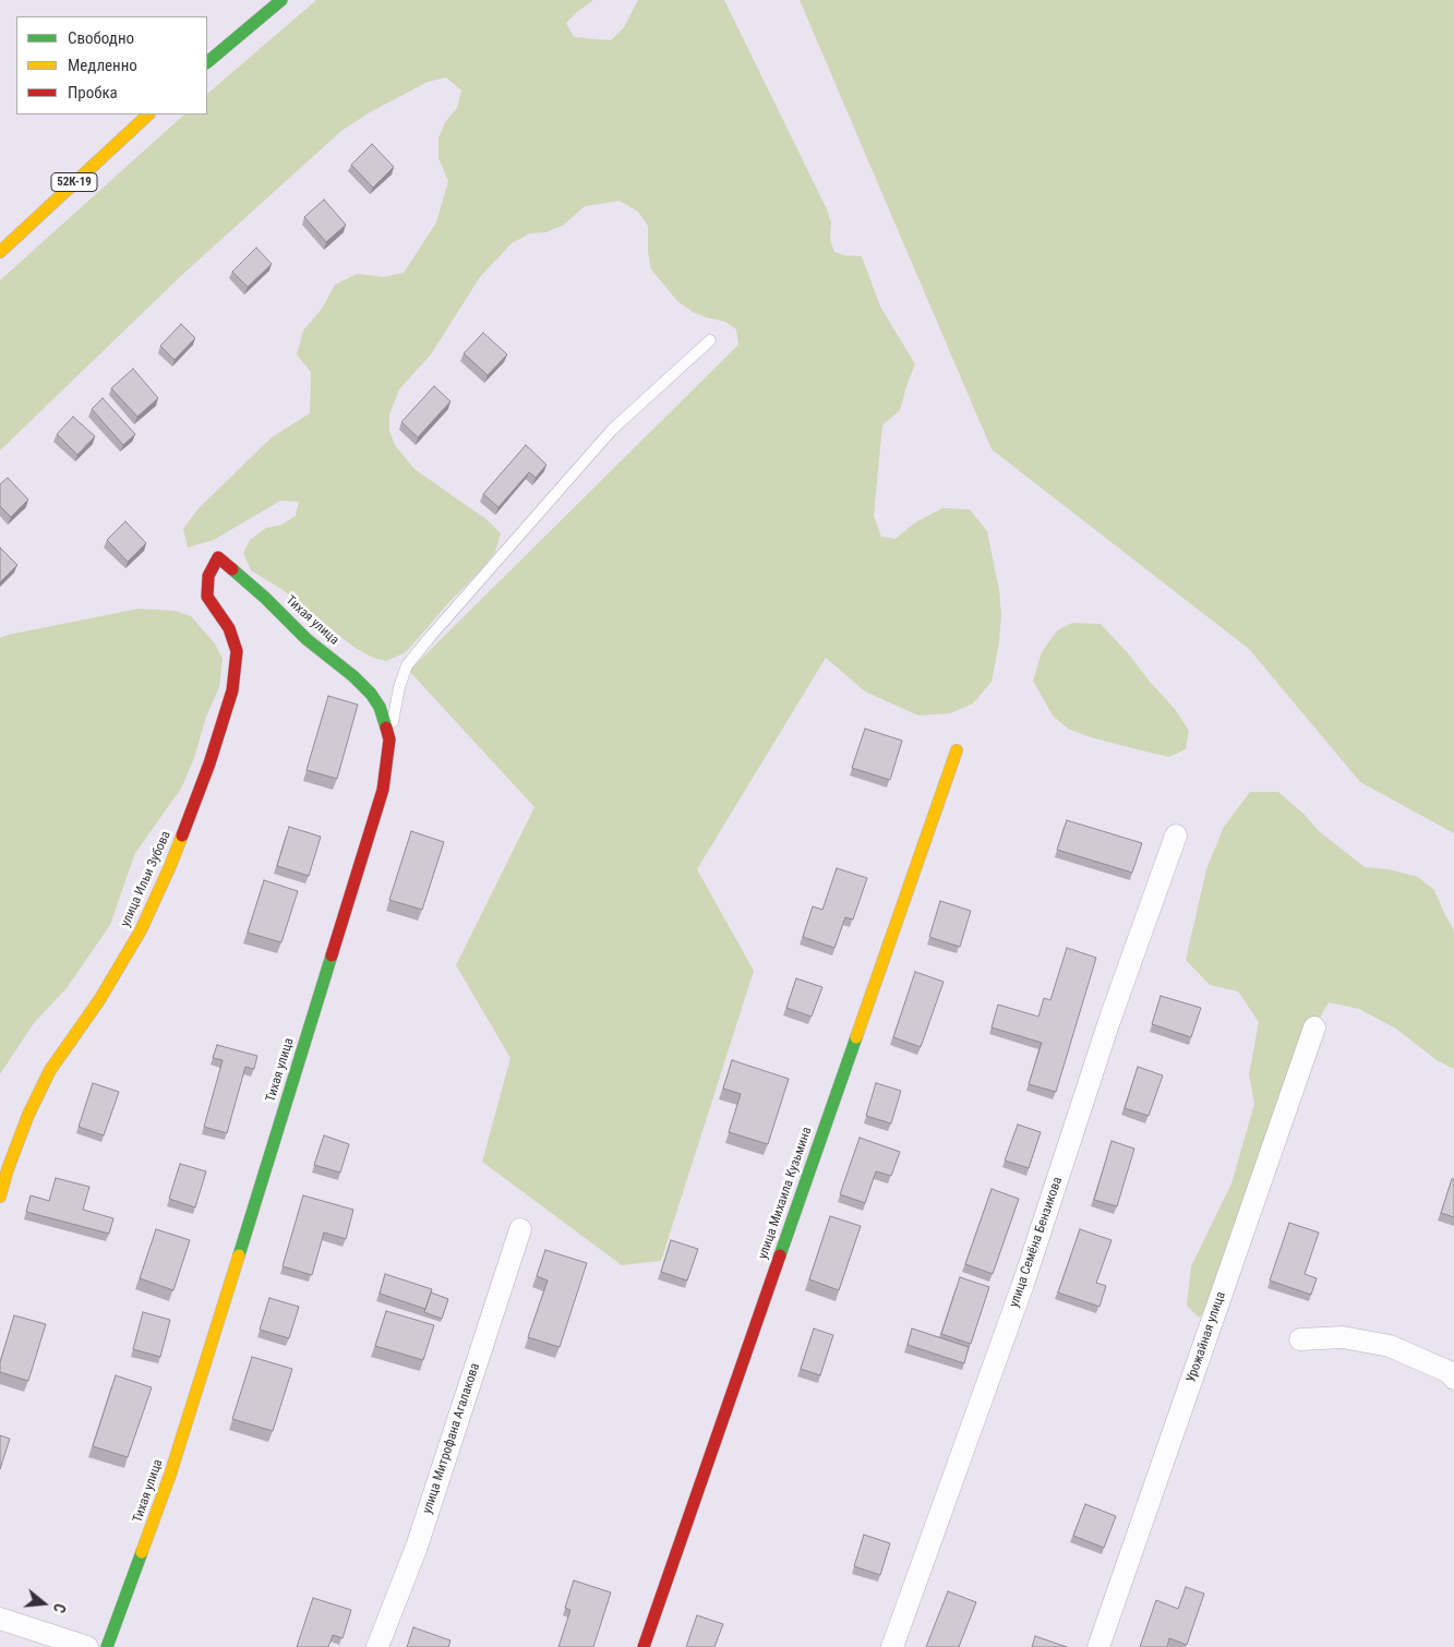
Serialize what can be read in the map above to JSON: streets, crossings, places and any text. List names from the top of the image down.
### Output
{
  "streets": {
    "street": [
      "52К-19",
      "Тихая улица",
      "улица Ильи Зубова",
      "улица Михаила Кузьмина",
      "улица Семёна Бензикова",
      "Урожайная улица",
      "улица Митрофана Агалакова"
    ]
  },
  "crossings": [
    ["Тихая улица", "улица Ильи Зубова"]
  ],
  "legend": ["Свободно", "Медленно", "Пробка"],
  "north": "right"
}
